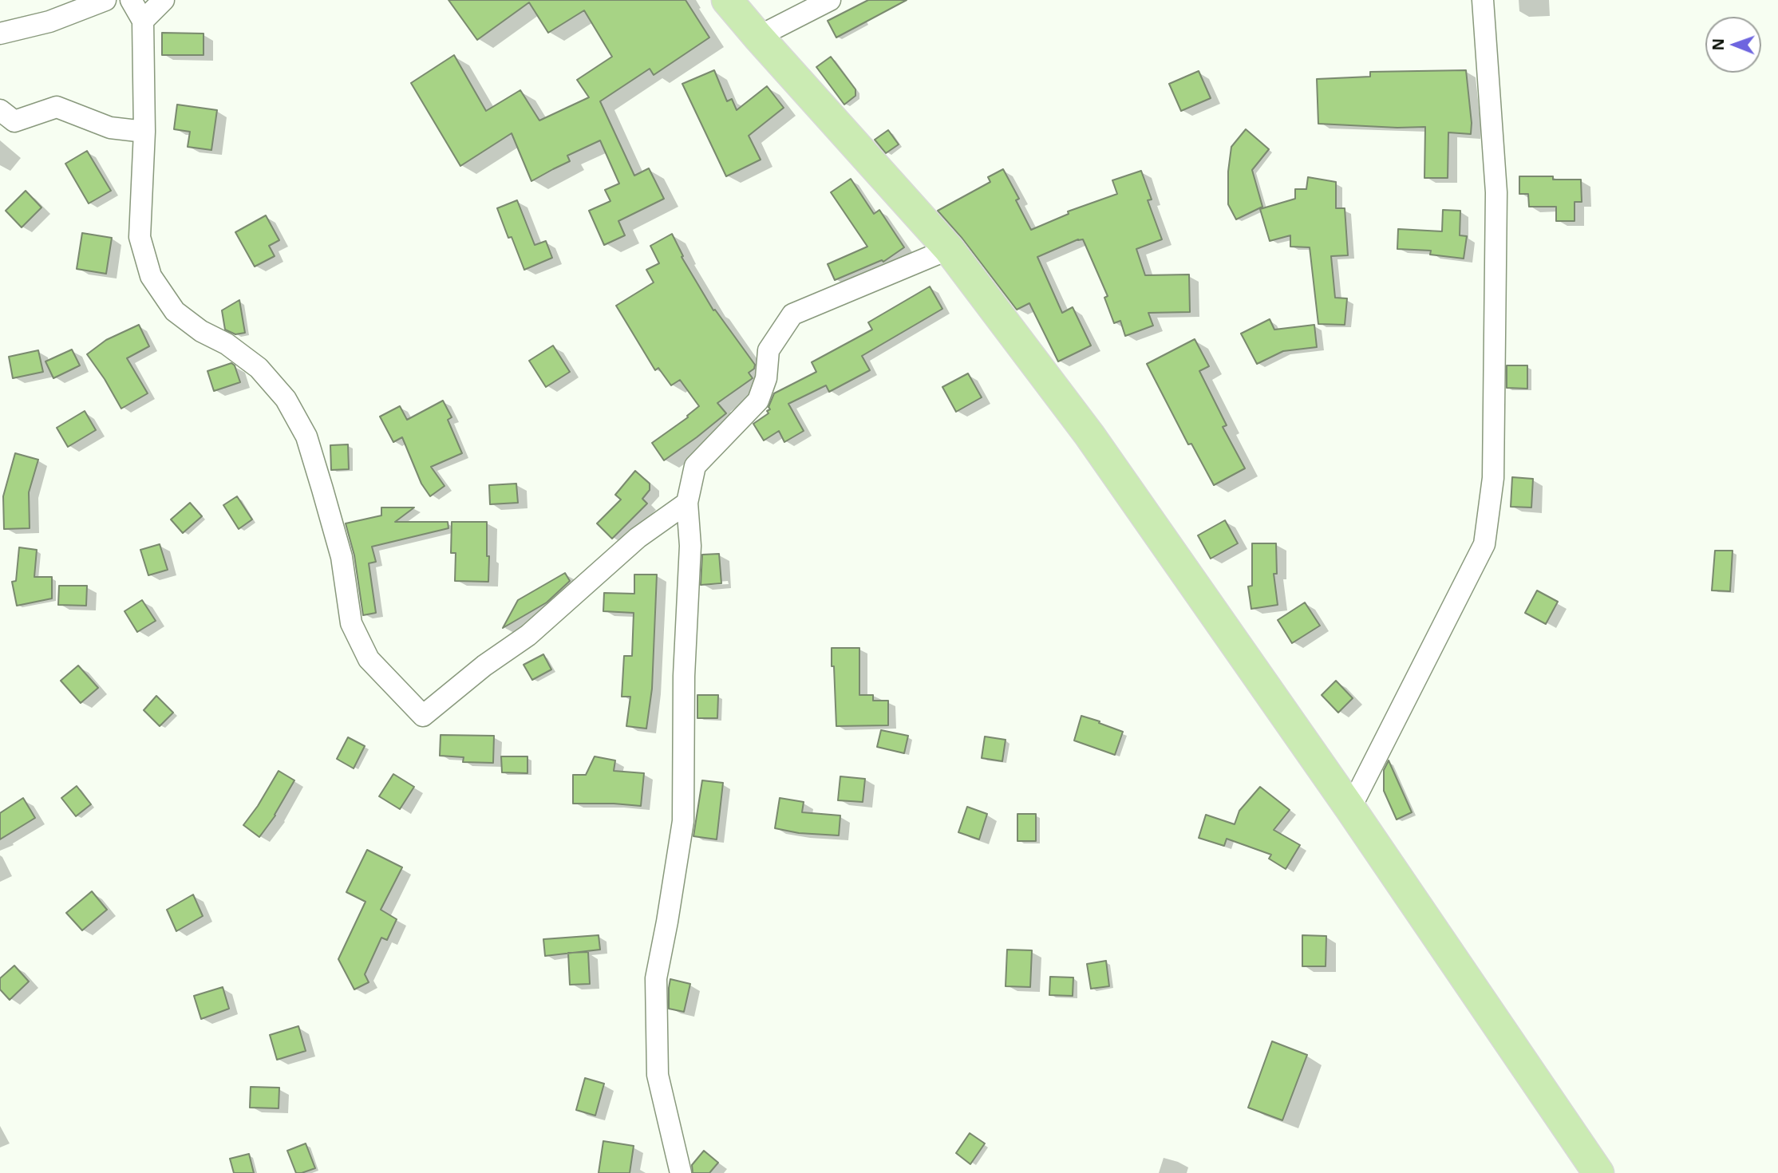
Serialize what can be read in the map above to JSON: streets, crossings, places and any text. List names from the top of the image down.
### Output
{
  "north": "left"
}
